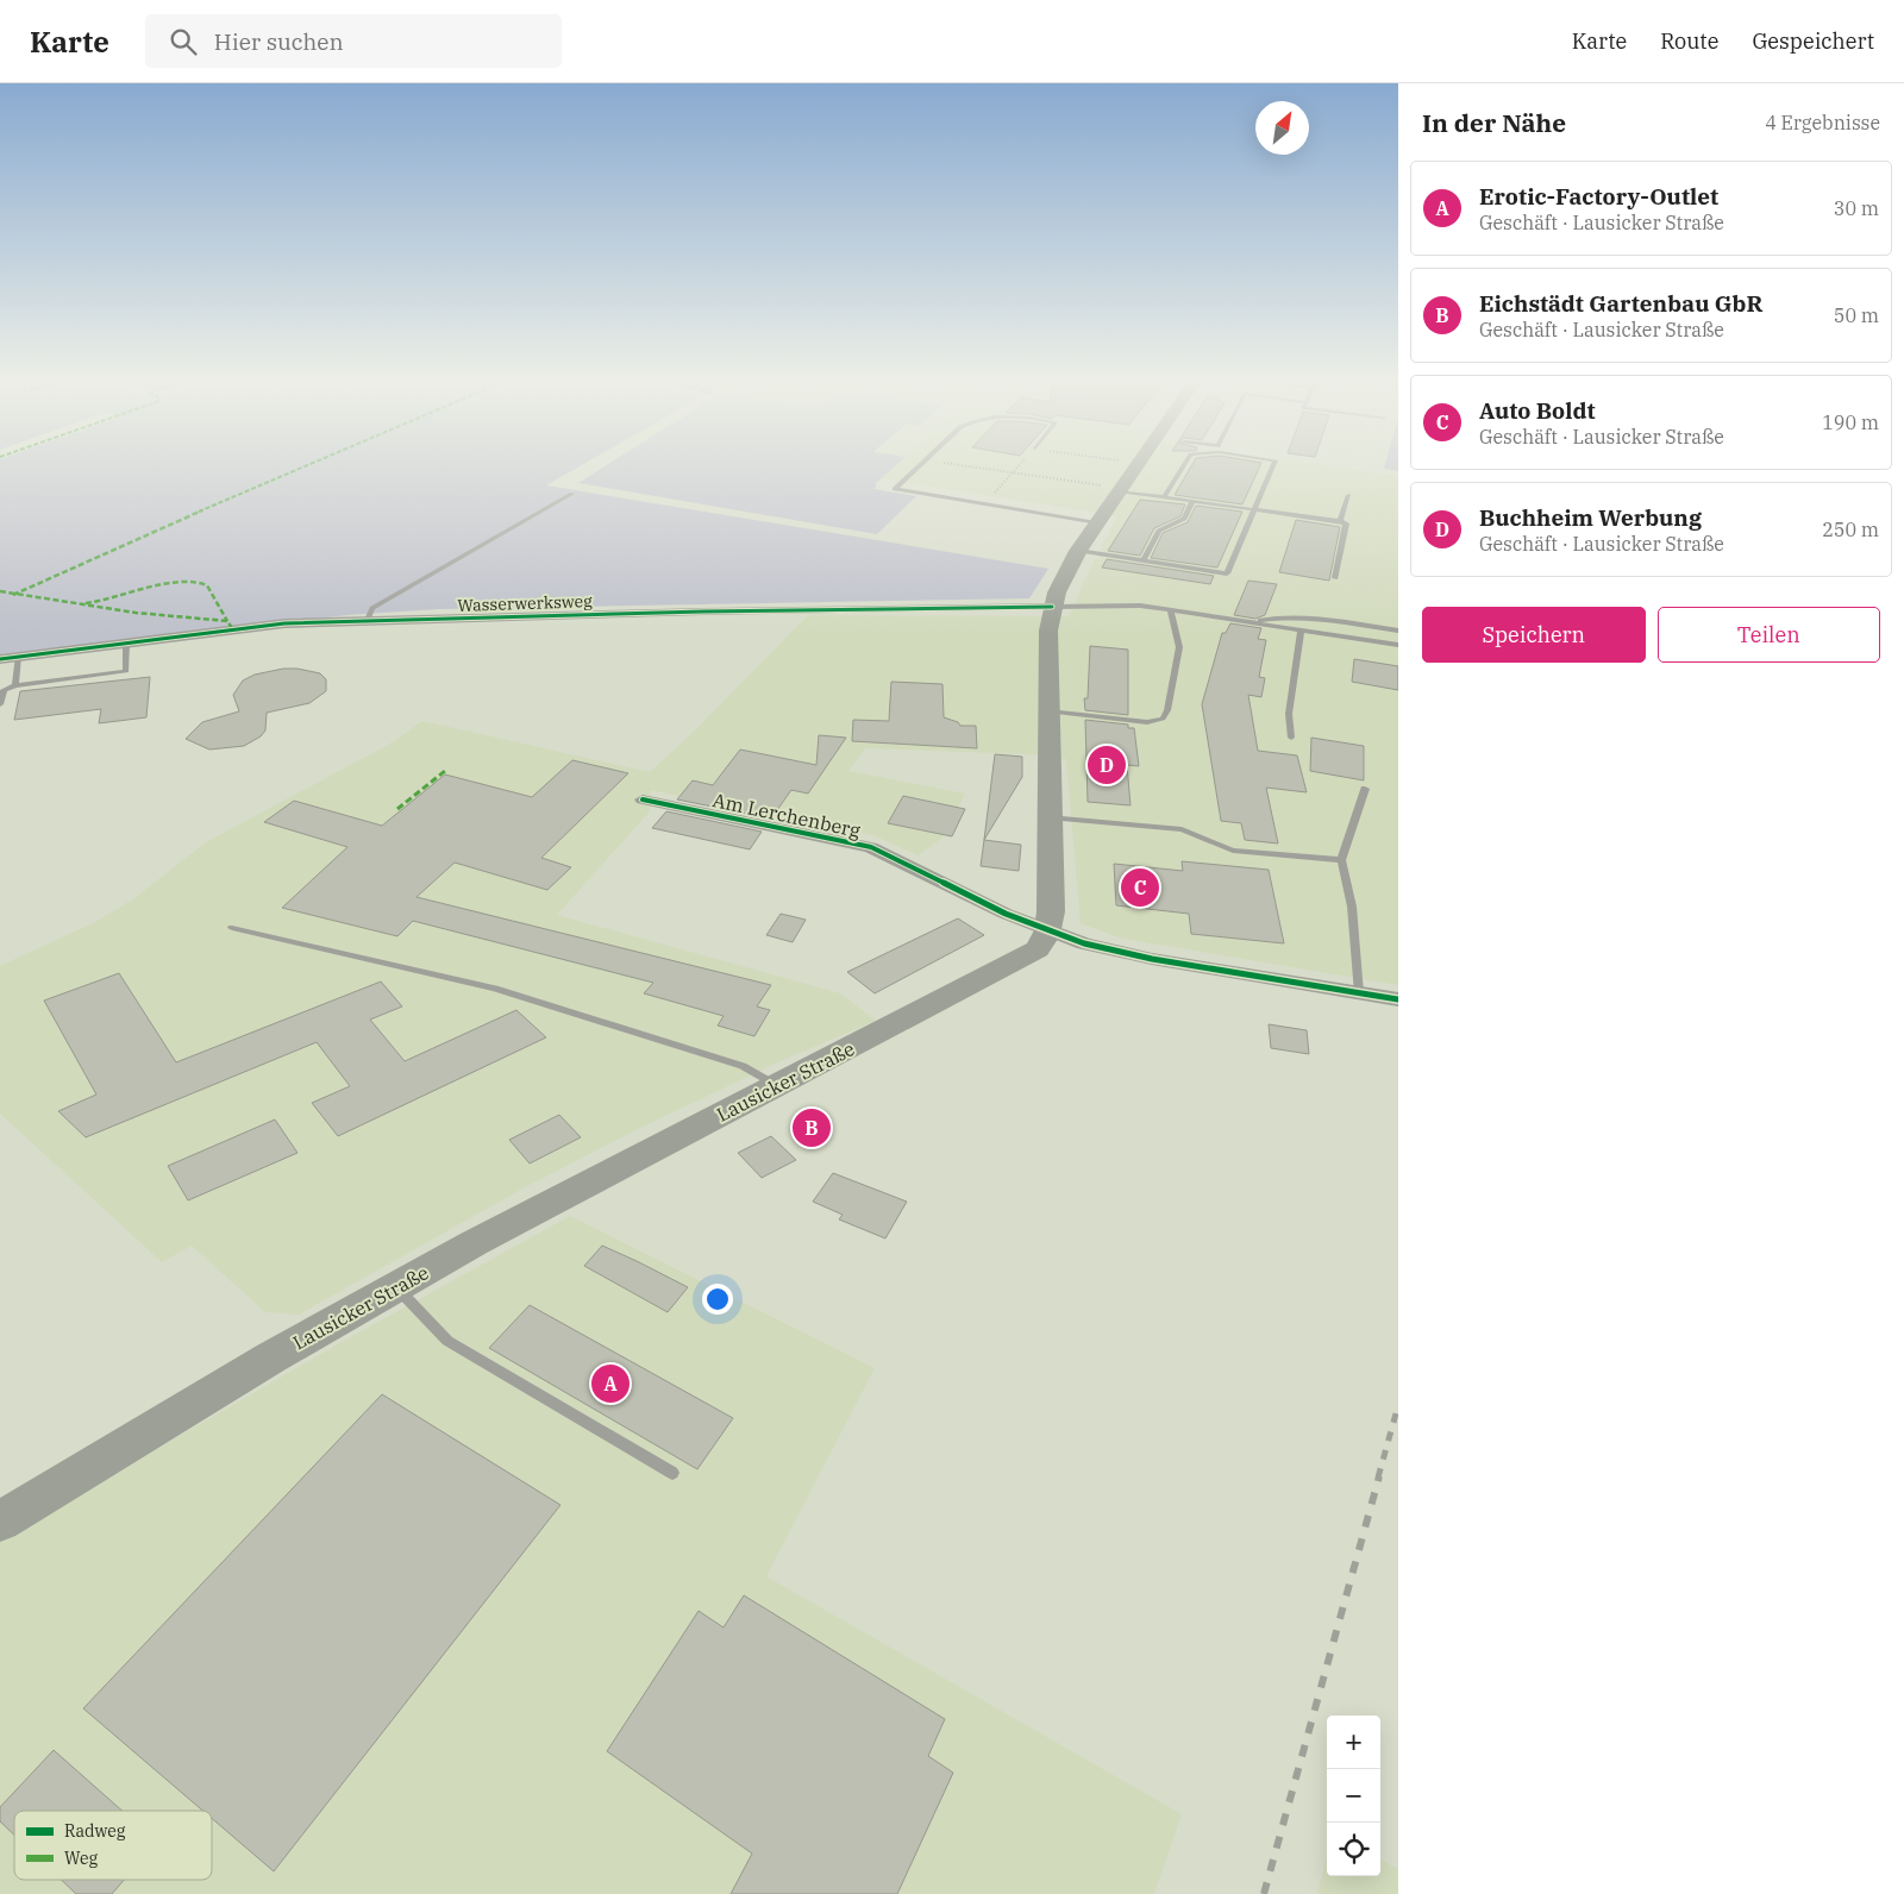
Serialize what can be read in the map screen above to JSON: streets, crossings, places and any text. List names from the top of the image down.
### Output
{
  "streets": {
    "main road": ["Lausicker Straße"],
    "street": ["Wasserwerksweg", "Am Lerchenberg"]
  },
  "crossings": [
    ["Am Lerchenberg", "Lausicker Straße"]
  ],
  "legend": ["Radweg", "Weg"],
  "north": "top right",
  "page": {
    "header": "Karte",
    "search": "Hier suchen",
    "nav": ["Karte", "Route", "Gespeichert"],
    "heading": ["In der Nähe", "4 Ergebnisse"],
    "list": [
      {
        "mark": "A",
        "name": "Erotic-Factory-Outlet",
        "note": "Geschäft · Lausicker Straße",
        "value": "30 m"
      },
      {
        "mark": "B",
        "name": "Eichstädt Gartenbau GbR",
        "note": "Geschäft · Lausicker Straße",
        "value": "50 m"
      },
      {
        "mark": "C",
        "name": "Auto Boldt",
        "note": "Geschäft · Lausicker Straße",
        "value": "190 m"
      },
      {
        "mark": "D",
        "name": "Buchheim Werbung",
        "note": "Geschäft · Lausicker Straße",
        "value": "250 m"
      }
    ],
    "buttons": ["Speichern", "Teilen"],
    "pins": [
      "D",
      "C",
      "B",
      "A"
    ],
    "map_buttons": ["+", "−"]
  }
}
